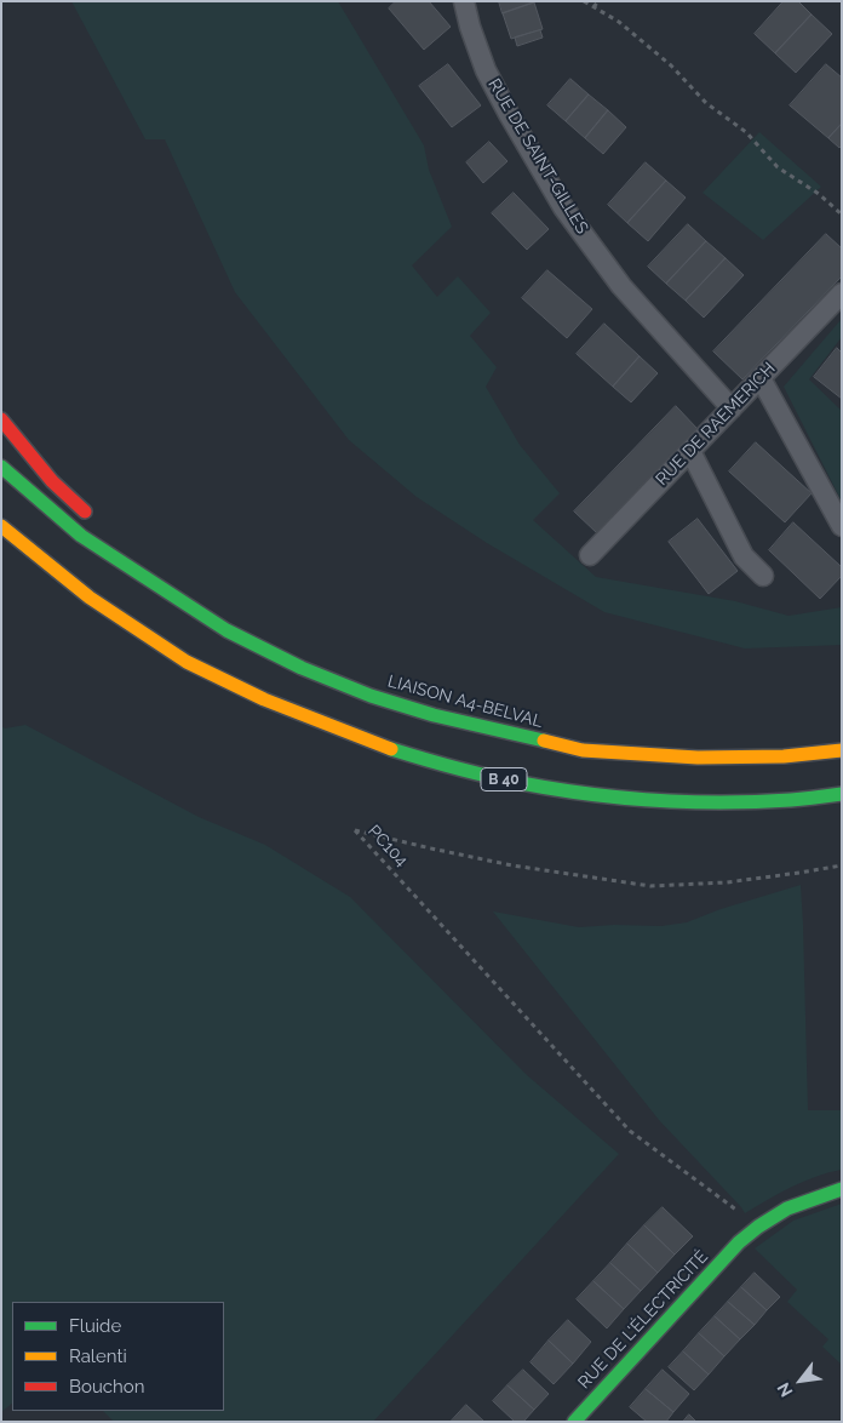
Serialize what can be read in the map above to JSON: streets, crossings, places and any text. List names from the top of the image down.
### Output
{
  "streets": {
    "main road": ["LIAISON A4-BELVAL", "B 40", "RUE DE L'ÉLECTRICITÉ"],
    "street": ["RUE DE SAINT-GILLES", "RUE DE RAEMERICH"],
    "path": ["PC104"]
  },
  "crossings": [
    ["RUE DE SAINT-GILLES", "RUE DE RAEMERICH"]
  ],
  "legend": ["Fluide", "Ralenti", "Bouchon"],
  "north": "bottom left"
}
